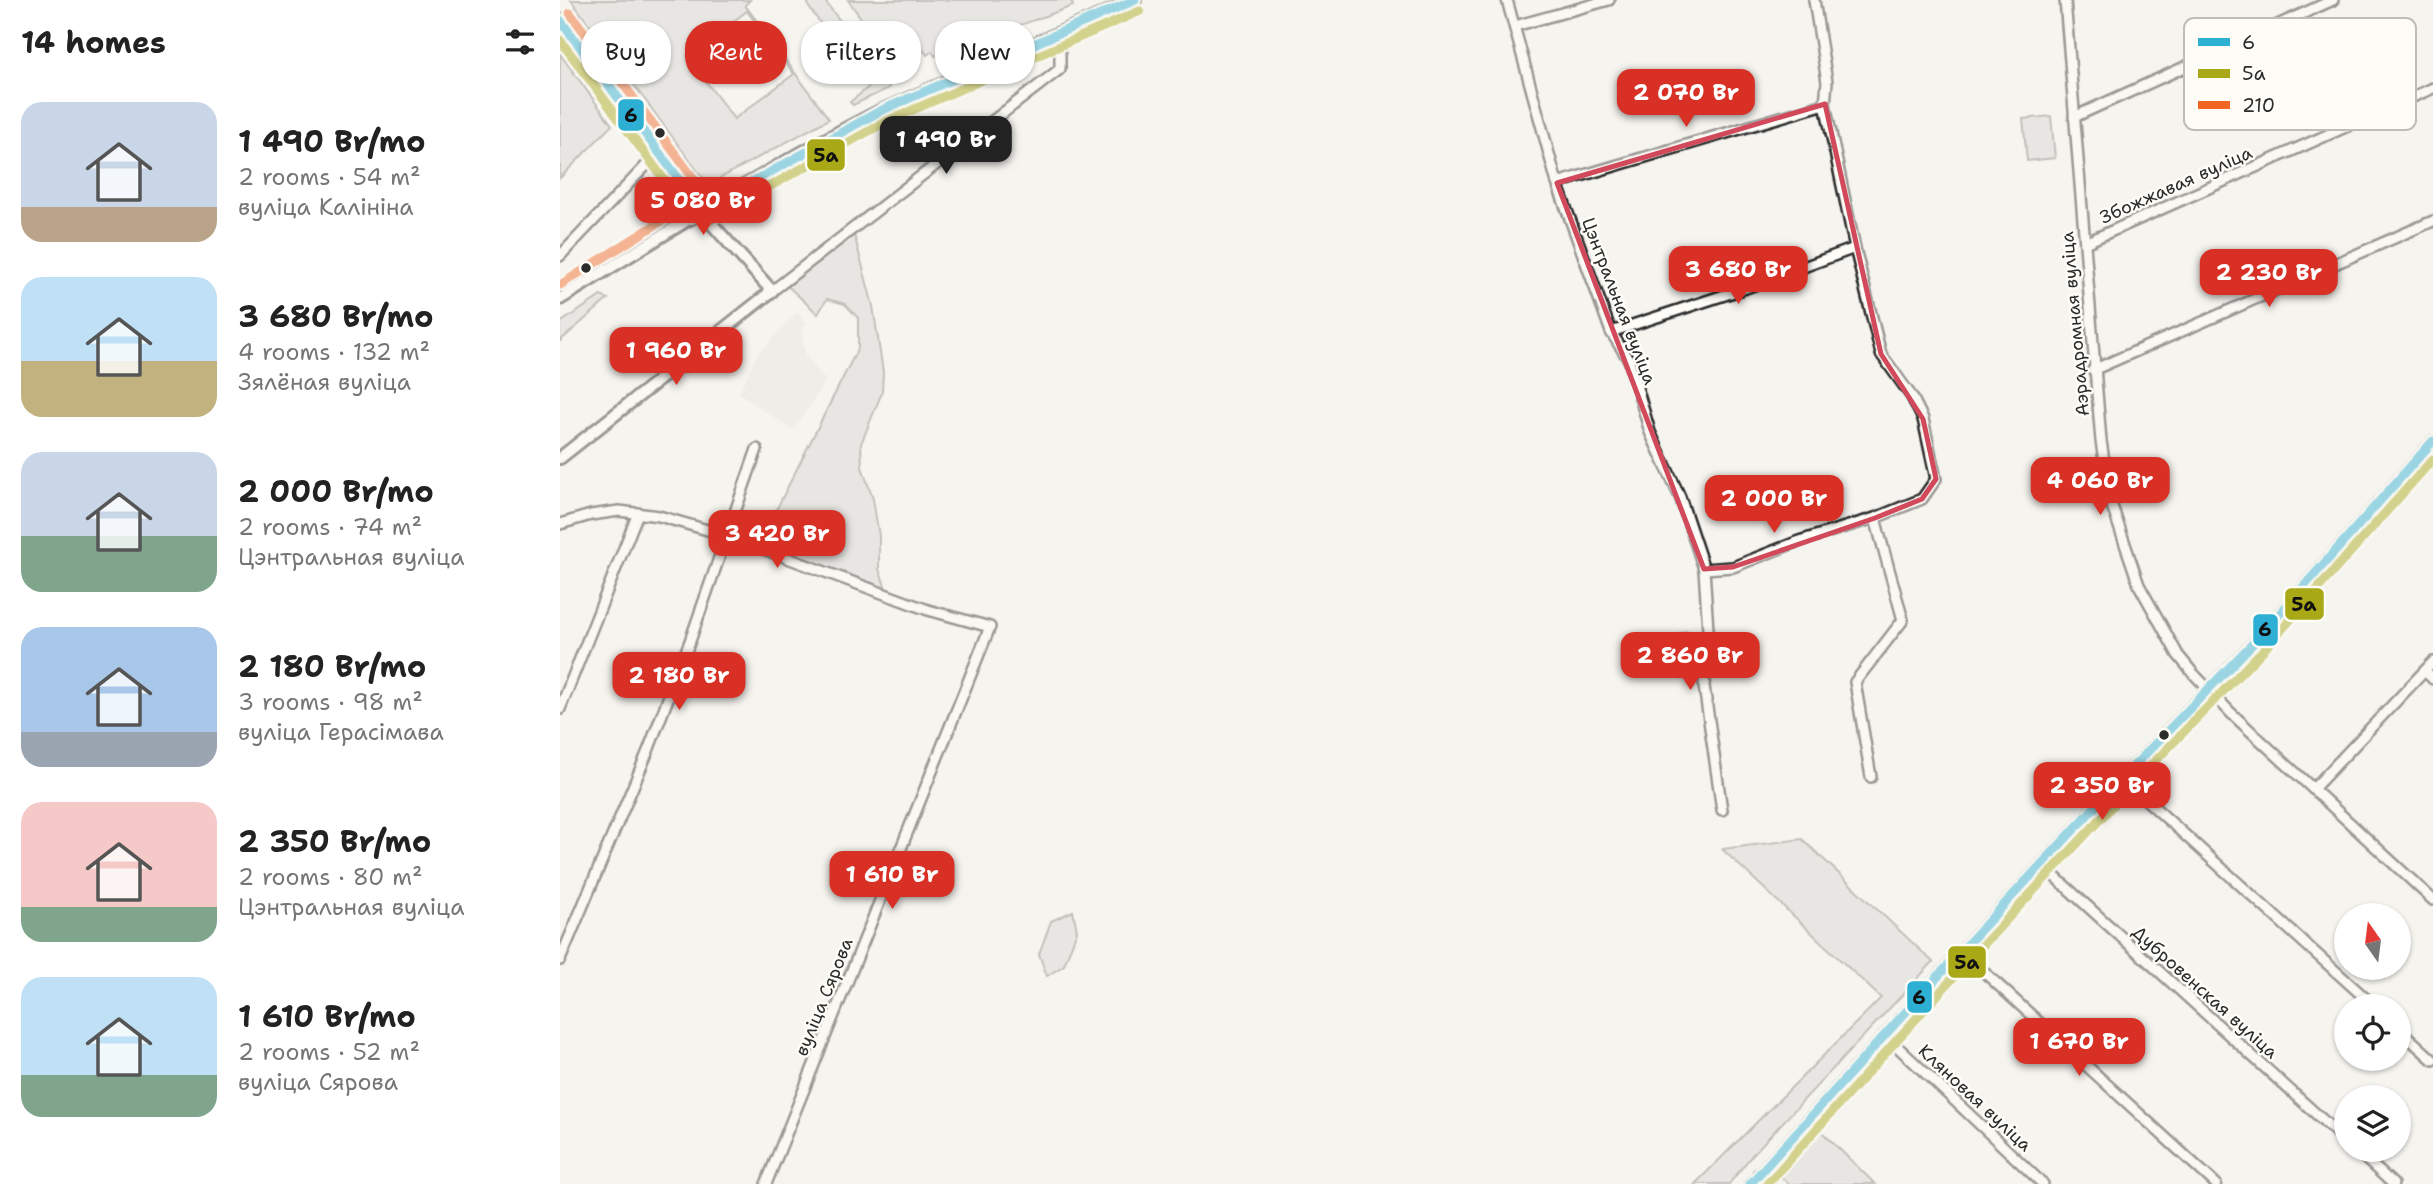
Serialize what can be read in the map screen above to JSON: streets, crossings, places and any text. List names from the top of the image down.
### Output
{
  "streets": {
    "street": [
      "Збожжавая вуліца",
      "Цэнтральная вуліца",
      "Аэрадромная вуліца",
      "Дубровенская вуліца",
      "вуліца Сярова",
      "Кляновая вуліца"
    ]
  },
  "crossings": [
    ["Збожжавая вуліца", "Аэрадромная вуліца"]
  ],
  "lines": ["transit line 6", "transit line 5а", "transit line 210"],
  "legend": ["6", "5а", "210"],
  "north": "top",
  "page": {
    "heading": "14 homes",
    "chip": [
      "Buy",
      "Rent",
      "Filters",
      "New"
    ],
    "price": [
      "2 070 Br",
      "1 490 Br",
      "5 080 Br",
      "3 680 Br",
      "2 230 Br",
      "1 960 Br",
      "4 060 Br",
      "2 000 Br",
      "3 420 Br",
      "2 860 Br",
      "2 180 Br",
      "2 350 Br",
      "1 610 Br",
      "1 670 Br"
    ],
    "list": [
      {
        "name": "1 490 Br/mo",
        "note": "2 rooms · 54 m² · вуліца Калініна"
      },
      {
        "name": "3 680 Br/mo",
        "note": "4 rooms · 132 m² · Зялёная вуліца"
      },
      {
        "name": "2 000 Br/mo",
        "note": "2 rooms · 74 m² · Цэнтральная вуліца"
      },
      {
        "name": "2 180 Br/mo",
        "note": "3 rooms · 98 m² · вуліца Герасімава"
      },
      {
        "name": "2 350 Br/mo",
        "note": "2 rooms · 80 m² · Цэнтральная вуліца"
      },
      {
        "name": "1 610 Br/mo",
        "note": "2 rooms · 52 m² · вуліца Сярова"
      }
    ]
  }
}
